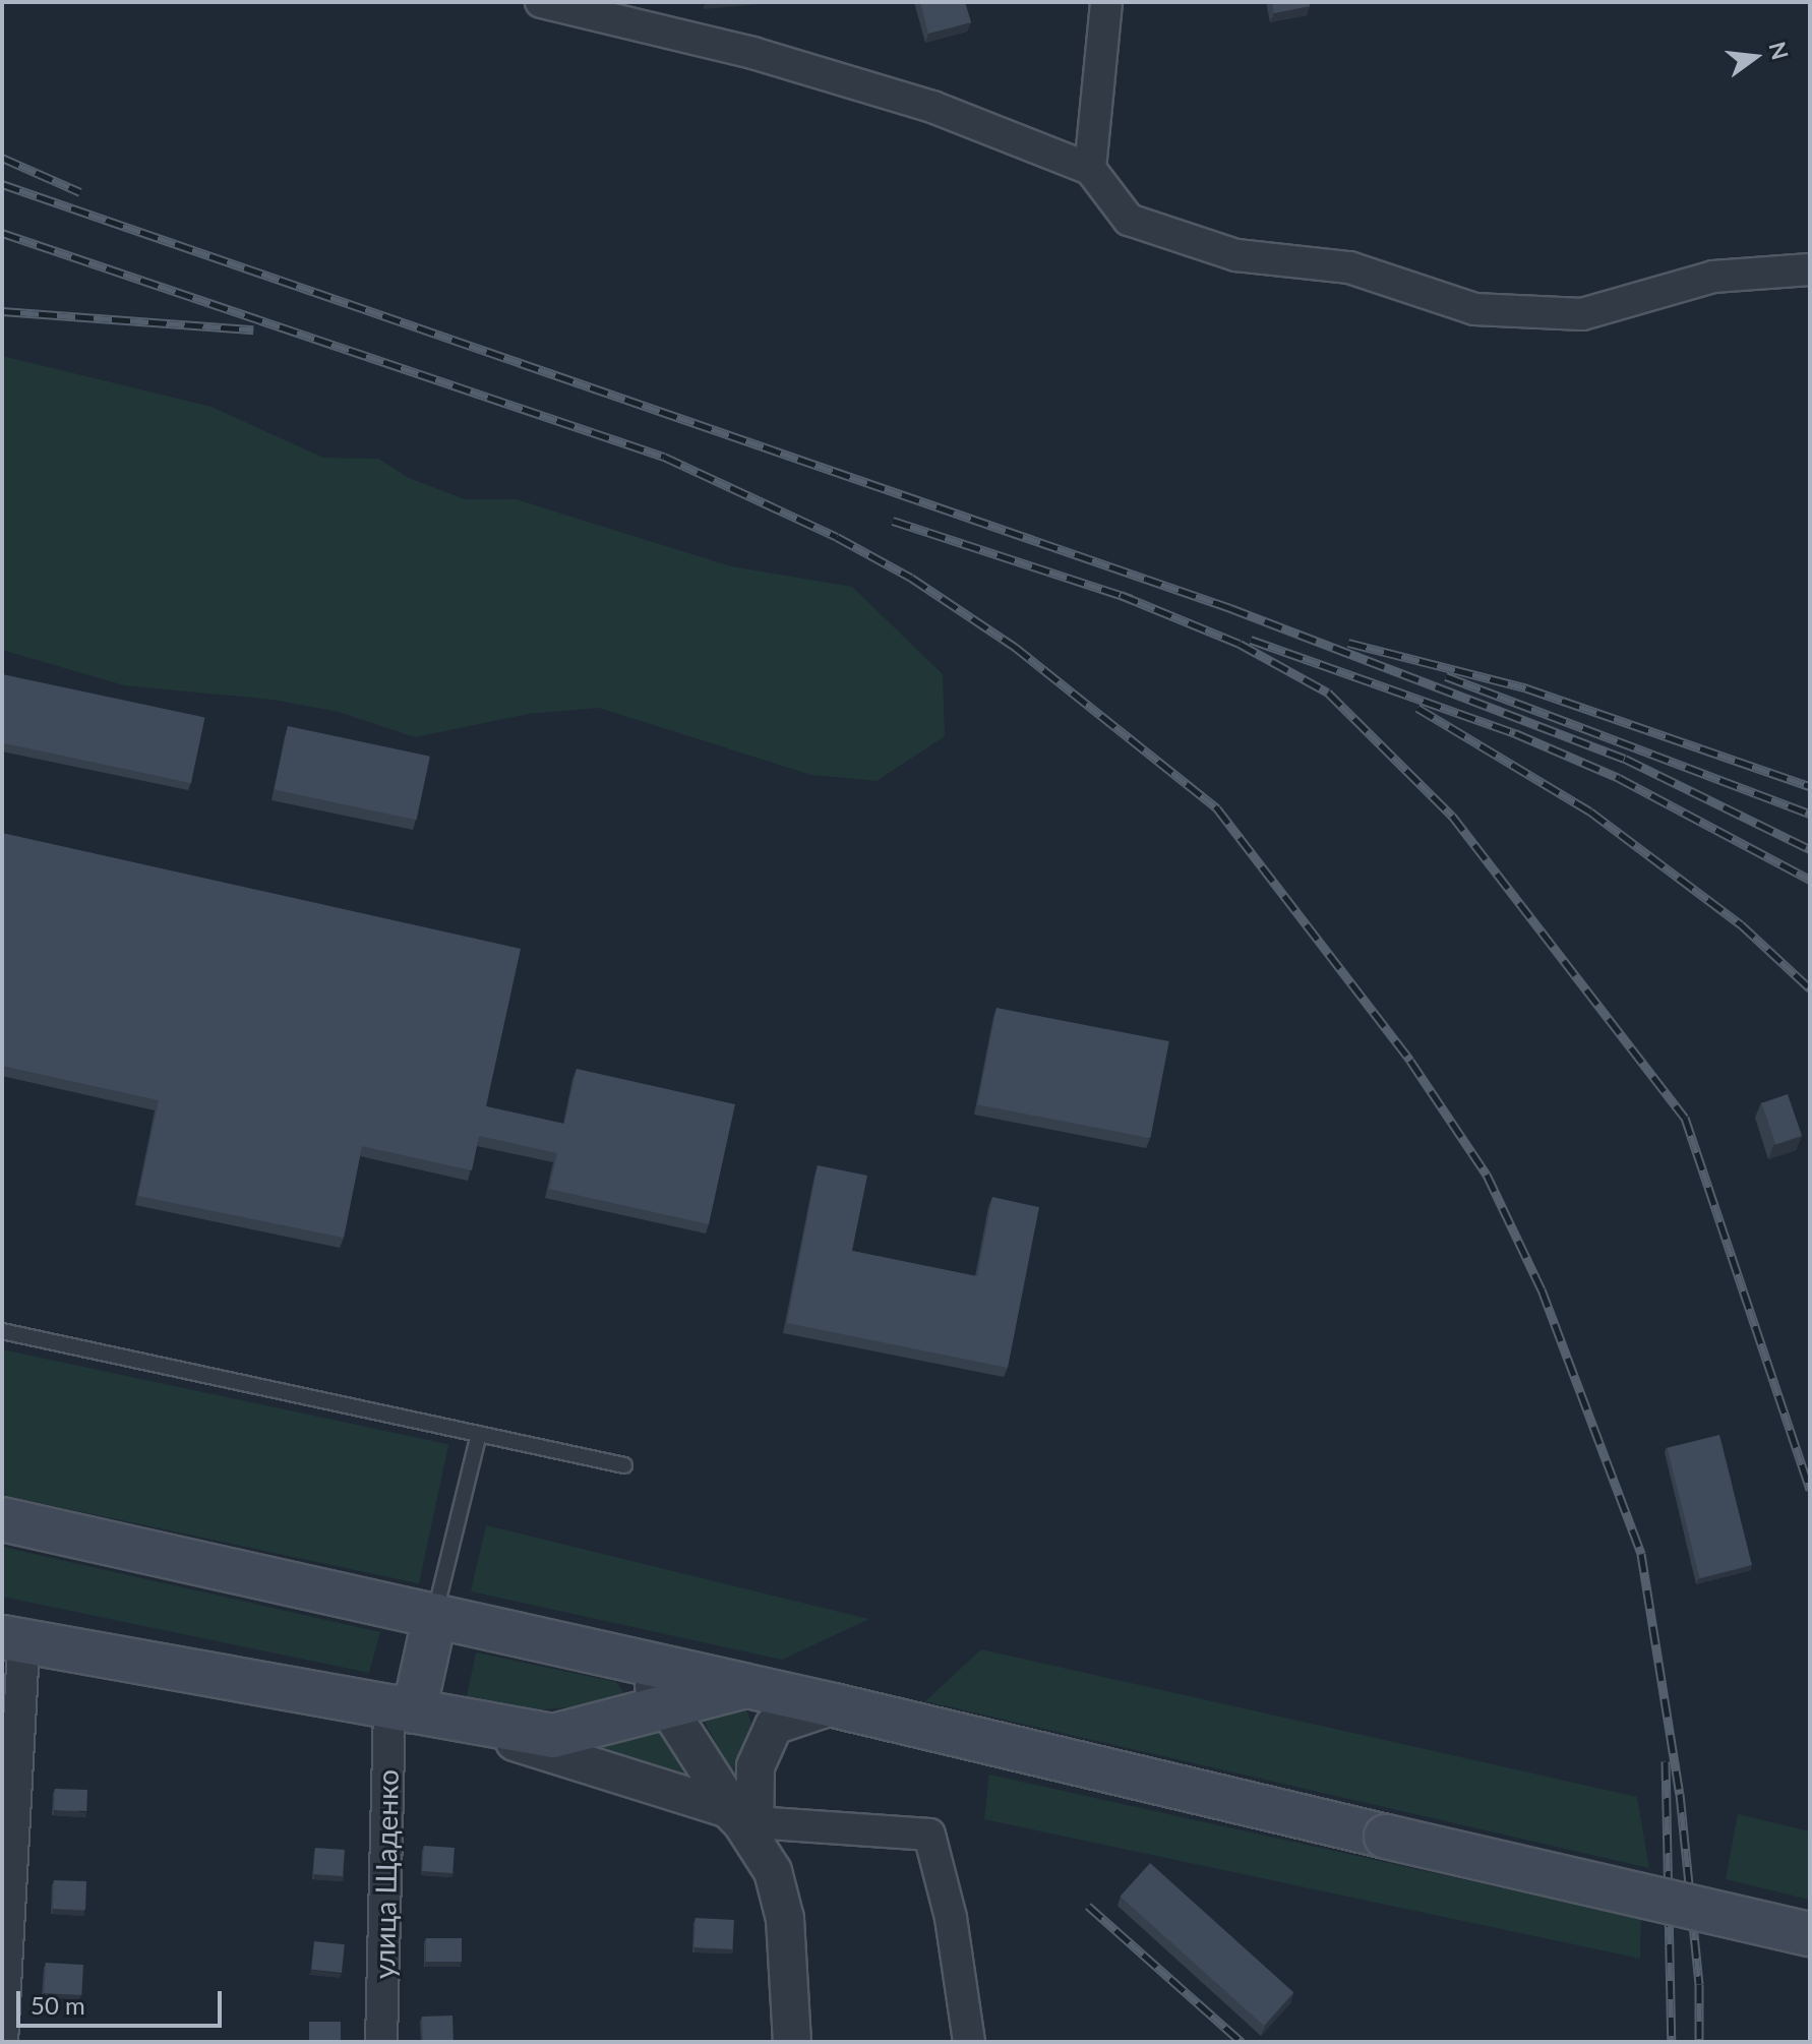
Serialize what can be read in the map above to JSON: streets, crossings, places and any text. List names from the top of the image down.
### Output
{
  "streets": {
    "street": ["улица Щаденко"]
  },
  "scale_bar": "50 m",
  "north": "right"
}
